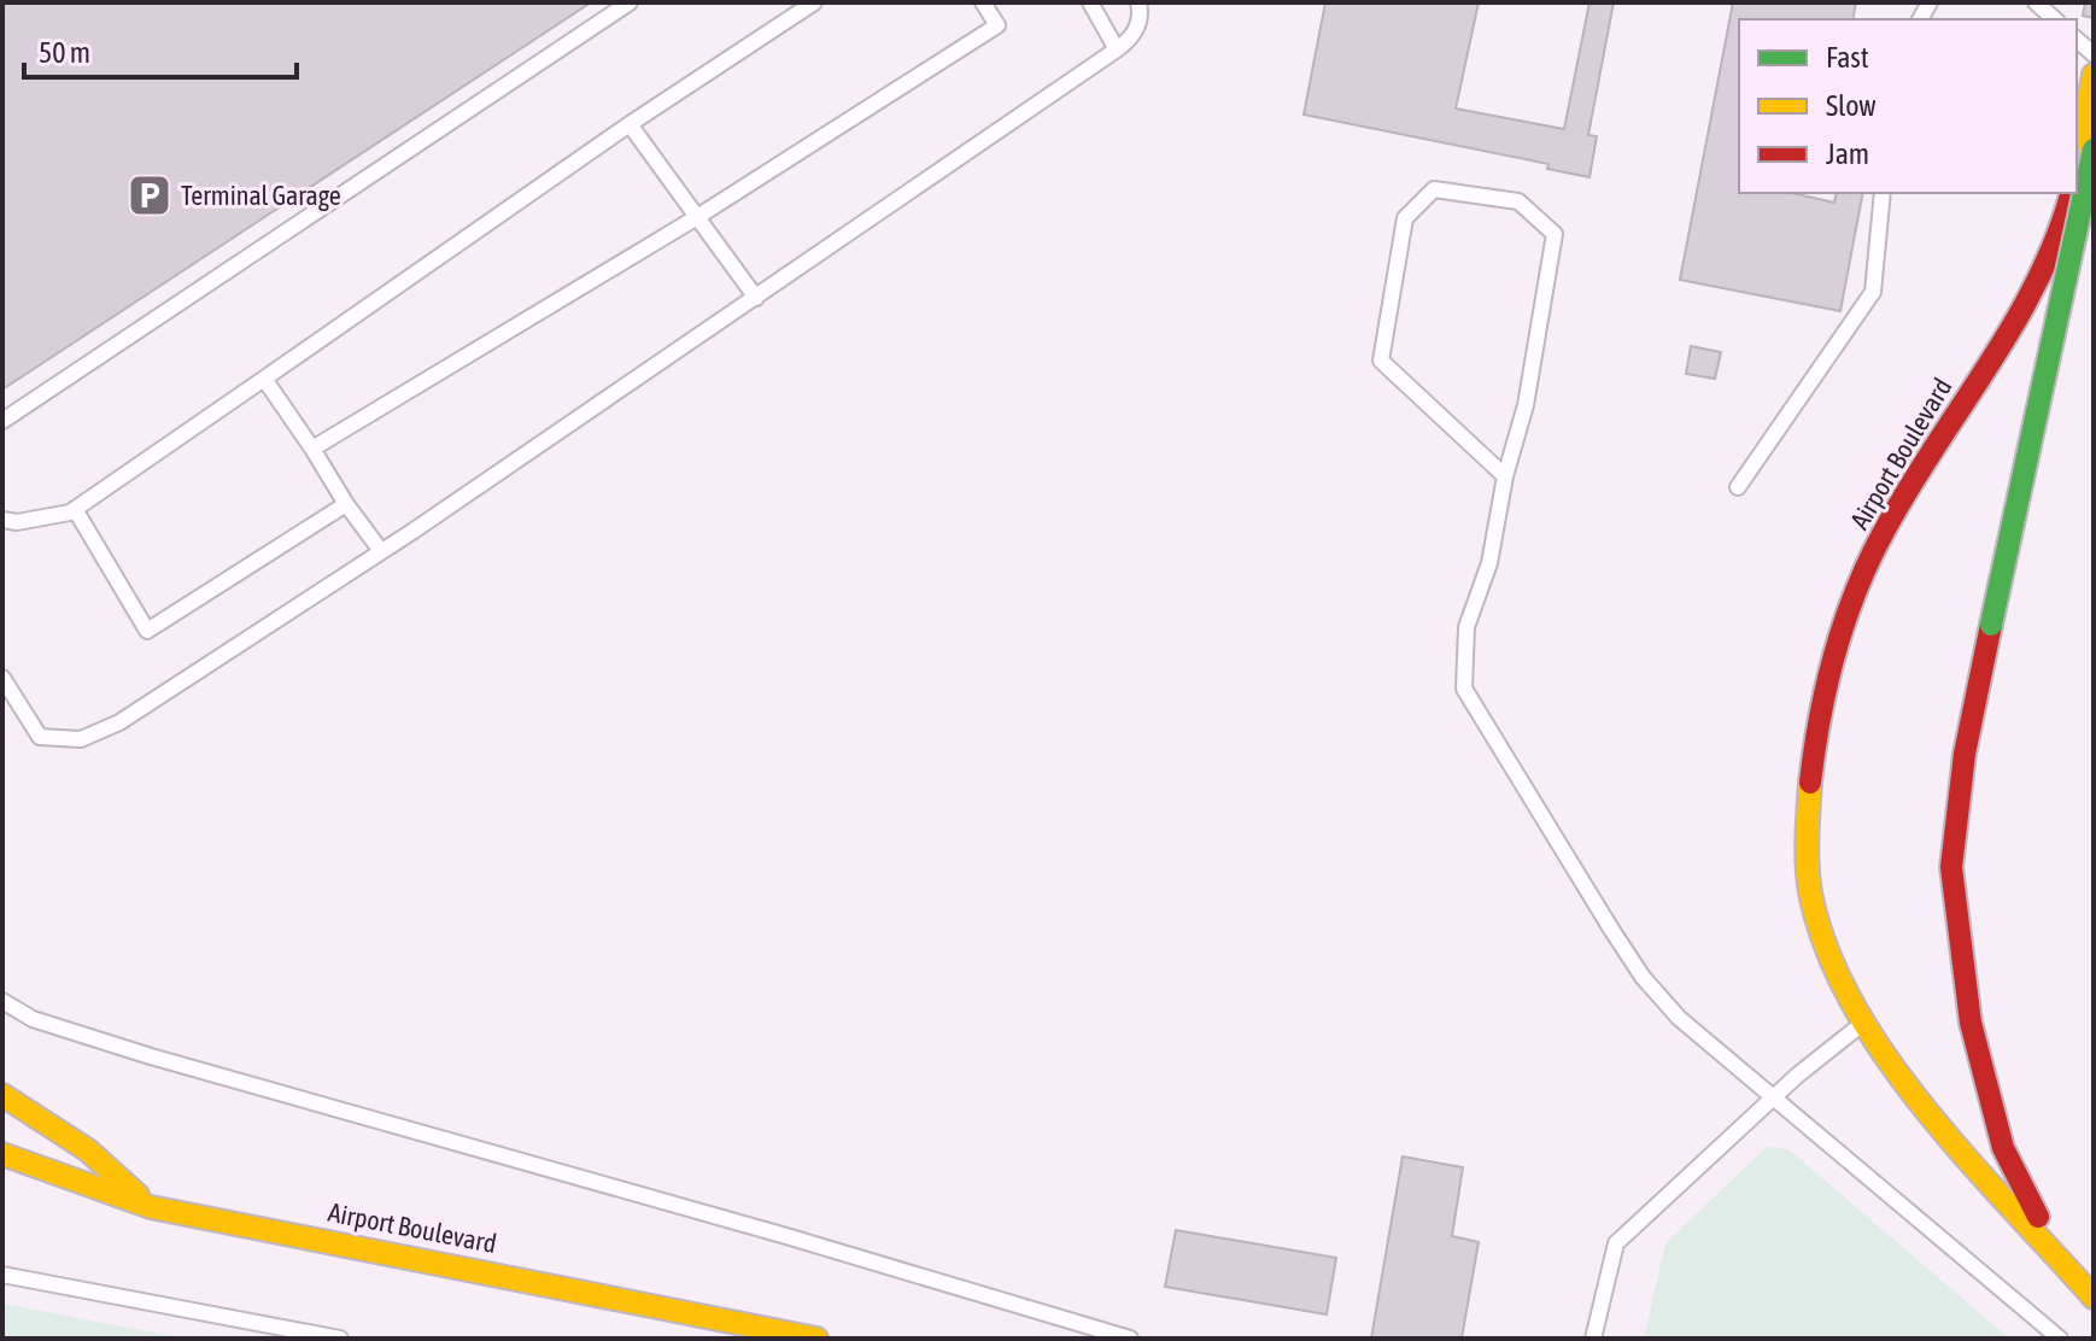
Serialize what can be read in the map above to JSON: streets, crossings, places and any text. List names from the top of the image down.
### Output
{
  "streets": {
    "street": ["Airport Boulevard"]
  },
  "places": {
    "parking": ["Terminal Garage"]
  },
  "legend": ["Fast", "Slow", "Jam"],
  "scale_bar": "50 m"
}
